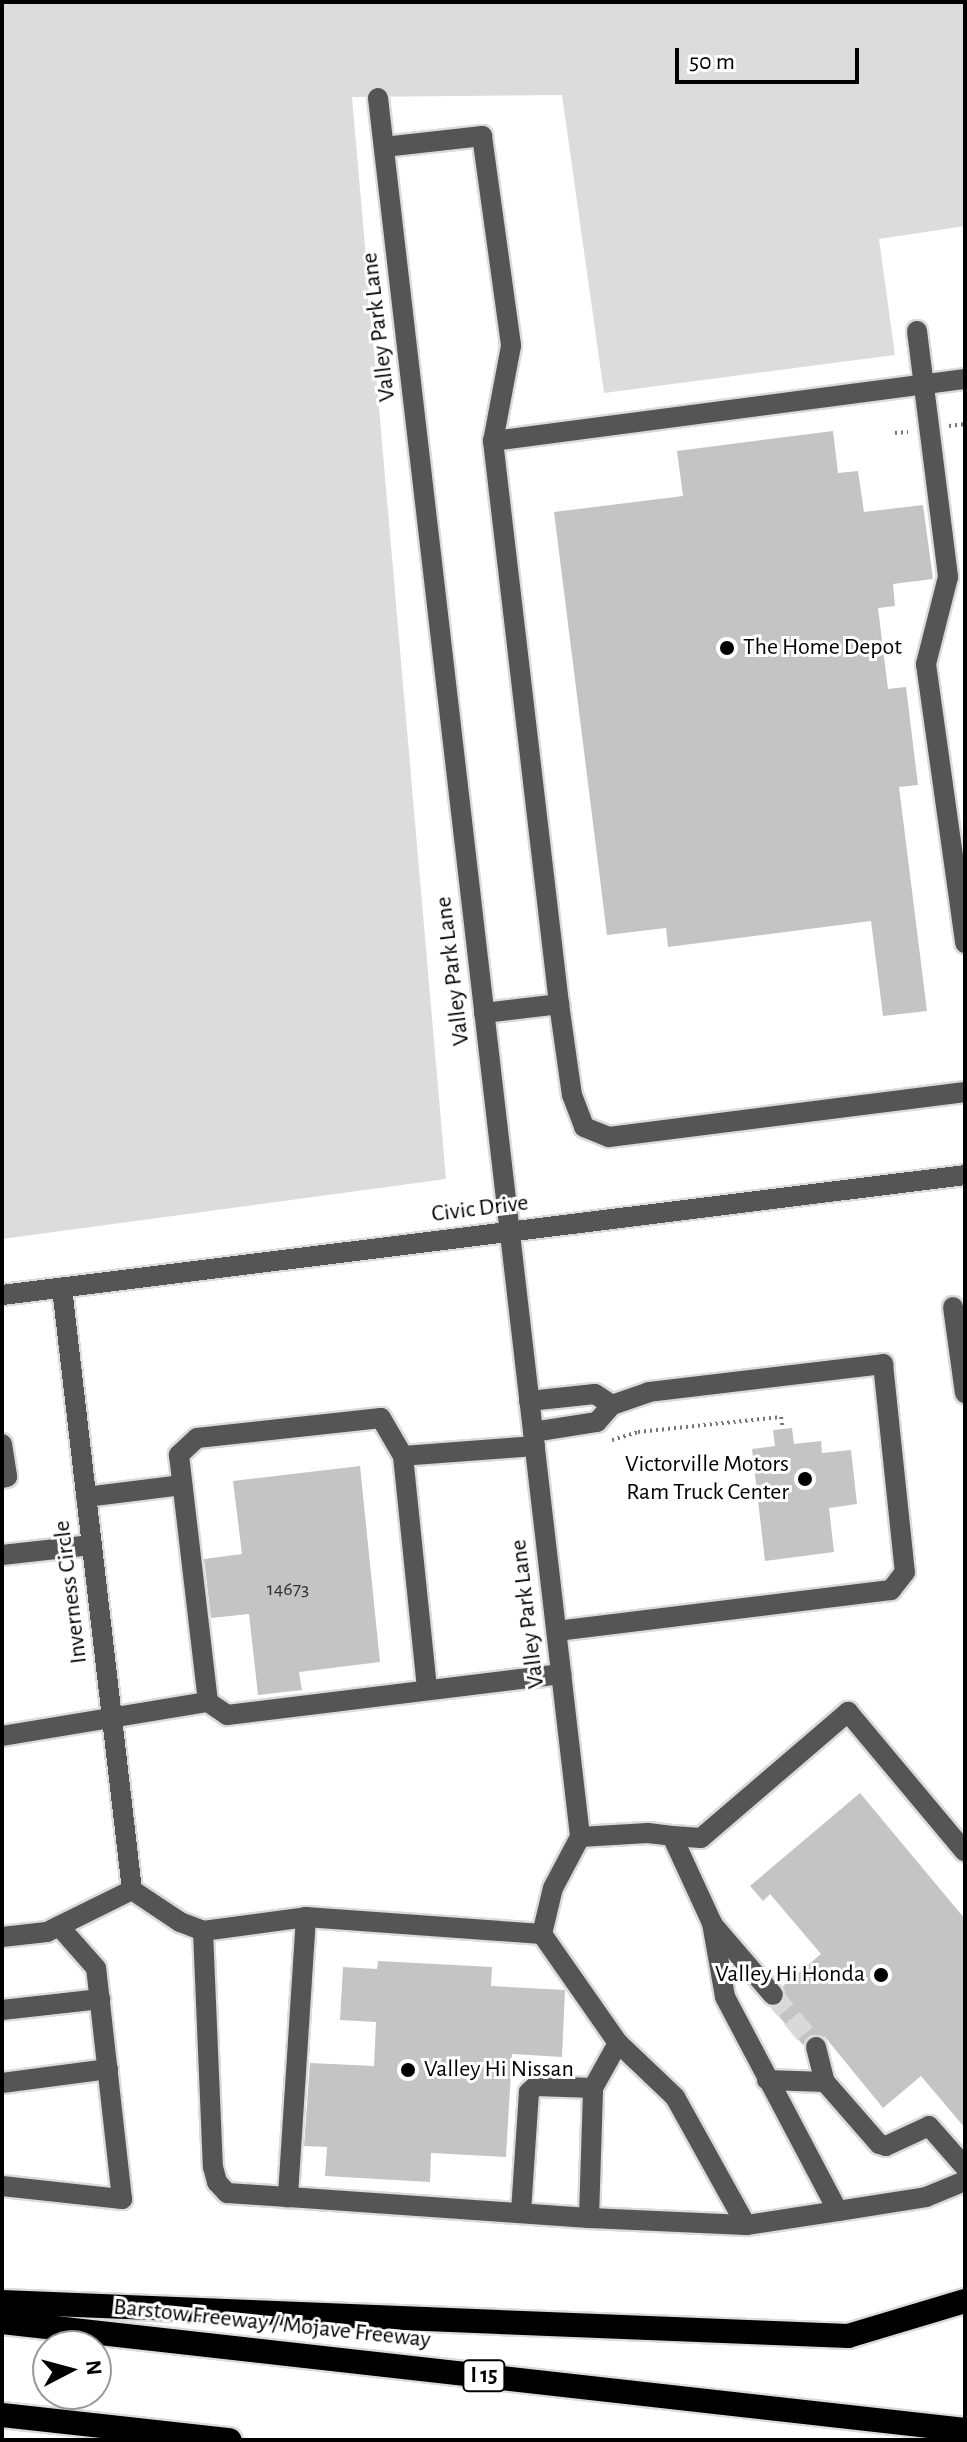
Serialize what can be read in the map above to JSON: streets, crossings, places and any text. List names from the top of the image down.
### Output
{
  "streets": {
    "highway": ["Barstow Freeway / Mojave Freeway", "I 15"],
    "street": ["Valley Park Lane", "Civic Drive", "Inverness Circle"]
  },
  "crossings": [
    ["Valley Park Lane", "Civic Drive"],
    ["Civic Drive", "Inverness Circle"]
  ],
  "places": [
    "The Home Depot",
    "Victorville Motors Ram Truck Center",
    "Valley Hi Honda",
    "Valley Hi Nissan"
  ],
  "house_numbers": ["14673"],
  "scale_bar": "50 m",
  "north": "right"
}
